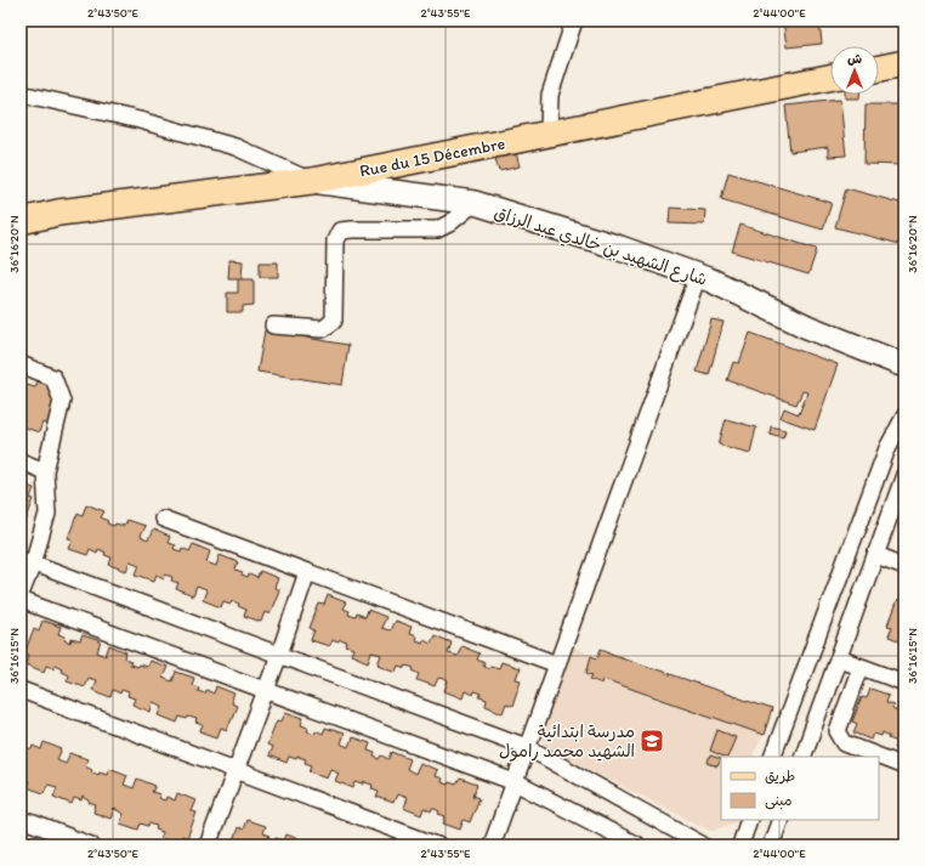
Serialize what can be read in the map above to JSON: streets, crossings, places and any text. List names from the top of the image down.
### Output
{
  "streets": {
    "main road": ["Rue du 15 Décembre", "شارع الشهيد بن خالدي عبد الرزاق"]
  },
  "crossings": [
    ["Rue du 15 Décembre", "شارع الشهيد بن خالدي عبد الرزاق"]
  ],
  "places": {
    "school or university": ["مدرسة ابتدائية الشهيد محمد رامول"]
  },
  "legend": ["طريق", "مبنى"],
  "north": "top",
  "coordinates": [
    "2°43'50\"E",
    "2°43'55\"E",
    "2°44'00\"E",
    "36°16'20\"N",
    "36°16'15\"N"
  ]
}
